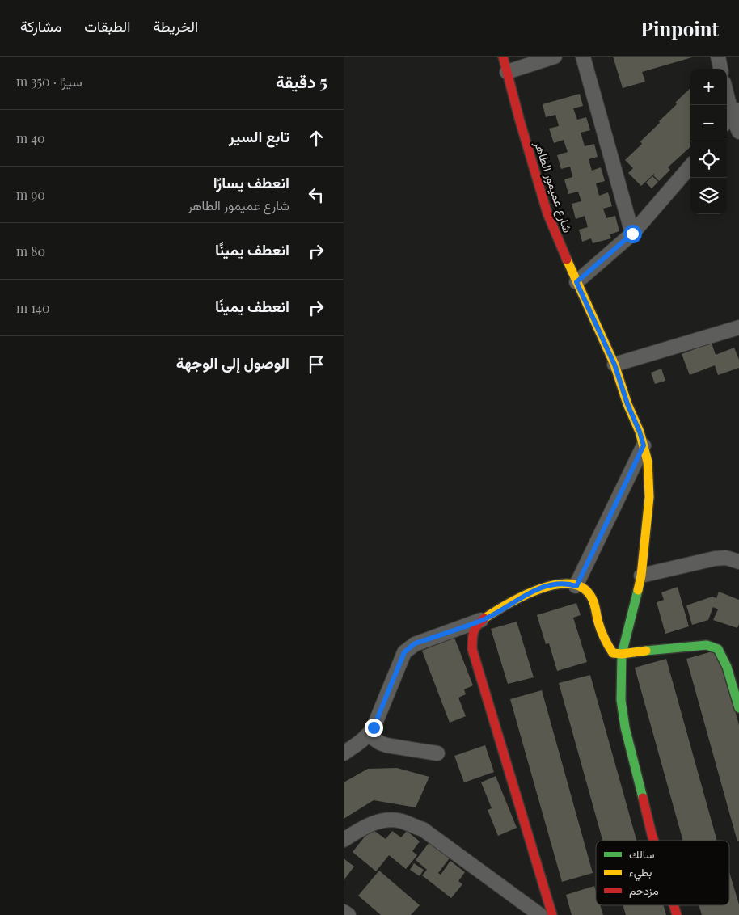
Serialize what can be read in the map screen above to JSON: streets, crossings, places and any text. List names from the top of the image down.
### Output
{
  "streets": {
    "street": ["شارع عميمور الطاهر"]
  },
  "legend": ["سالك", "بطيء", "مزدحم"],
  "page": {
    "header": "Pinpoint",
    "nav": ["الخريطة", "الطبقات", "مشاركة"],
    "heading": ["5 دقيقة", "سيرًا · 350 m"],
    "map_buttons": ["+", "−"],
    "list": [
      ["تابع السير", "40 m"],
      ["انعطف يسارًا", "شارع عميمور الطاهر", "90 m"],
      ["انعطف يمينًا", "80 m"],
      ["انعطف يمينًا", "140 m"],
      "الوصول إلى الوجهة"
    ]
  }
}
